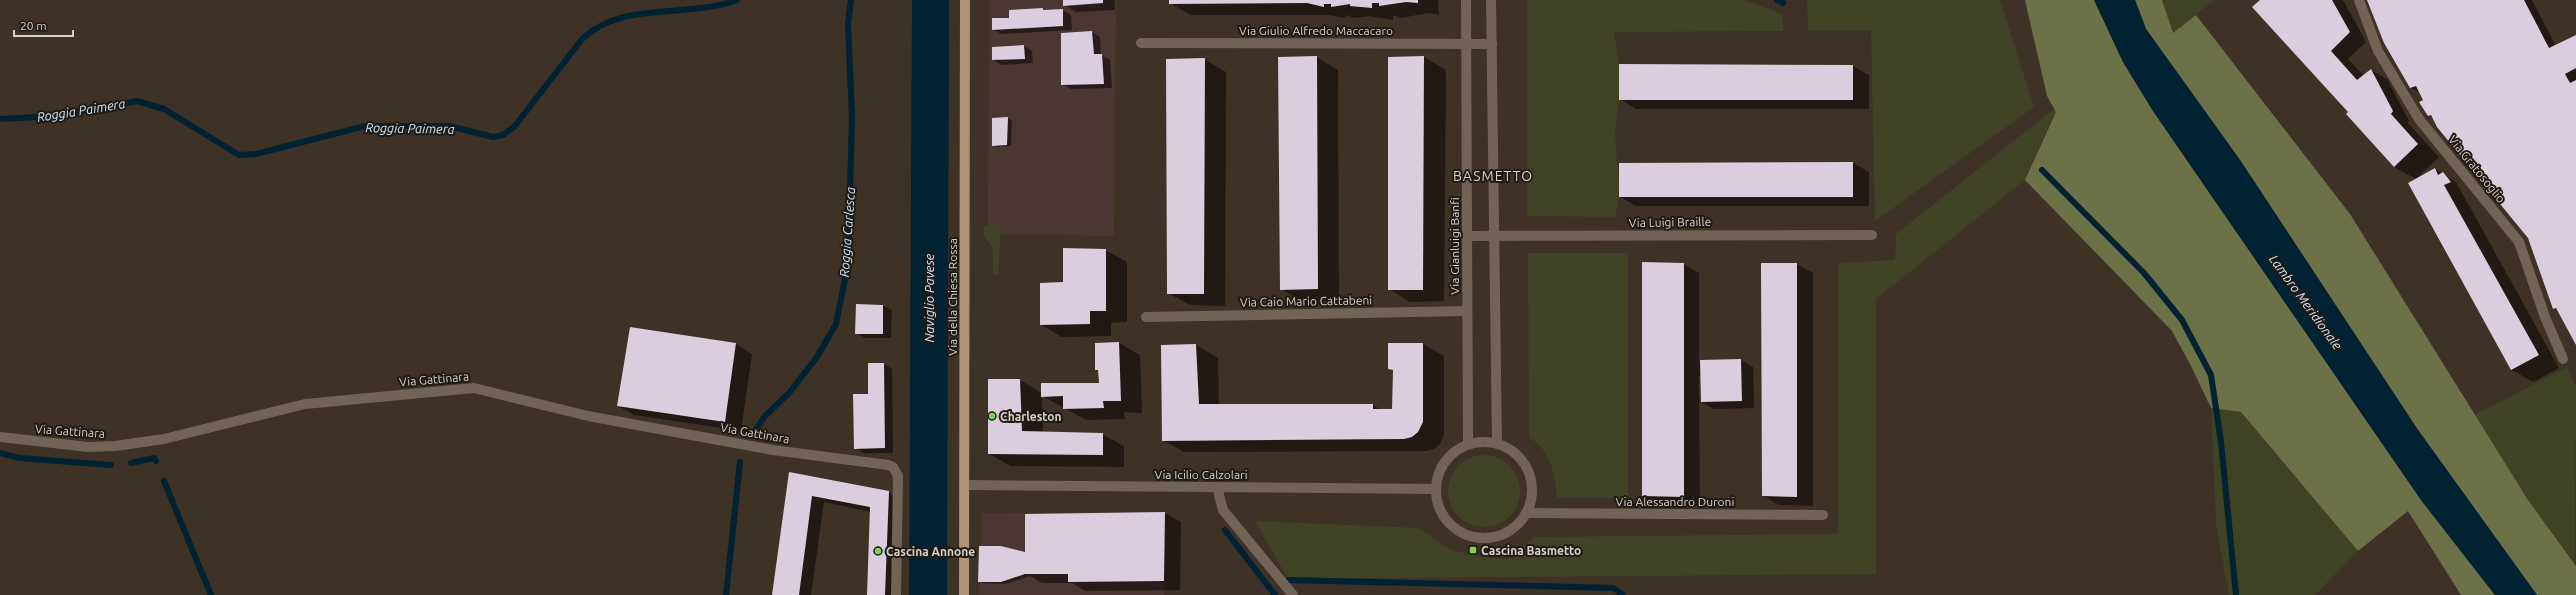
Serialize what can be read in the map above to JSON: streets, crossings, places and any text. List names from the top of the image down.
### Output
{
  "streets": {
    "main road": ["Via della Chiesa Rossa"],
    "street": [
      "Via Giulio Alfredo Maccacaro",
      "Via Gratosoglio",
      "Via Luigi Braille",
      "Via Gianluigi Banfi",
      "Via Caio Mario Cattabeni",
      "Via Gattinara",
      "Via Icilio Calzolari",
      "Via Alessandro Duroni"
    ]
  },
  "crossings": [
    ["Via Giulio Alfredo Maccacaro", "Via Gianluigi Banfi"],
    ["Via Luigi Braille", "Via Gianluigi Banfi"],
    ["Via Gianluigi Banfi", "Via Caio Mario Cattabeni"],
    ["Via Gianluigi Banfi", "Via Icilio Calzolari"],
    ["Via Gianluigi Banfi", "Via Alessandro Duroni"],
    ["Via della Chiesa Rossa", "Via Icilio Calzolari"],
    ["Via Icilio Calzolari", "Via Alessandro Duroni"]
  ],
  "districts": ["BASMETTO"],
  "water": [
    "Roggia Paimera",
    "Roggia Carlesca",
    "Naviglio Pavese",
    "Lambro Meridionale"
  ],
  "places": {
    "other": ["Charleston", "Cascina Annone"],
    "transit": ["Cascina Basmetto"]
  },
  "scale_bar": "20 m"
}
